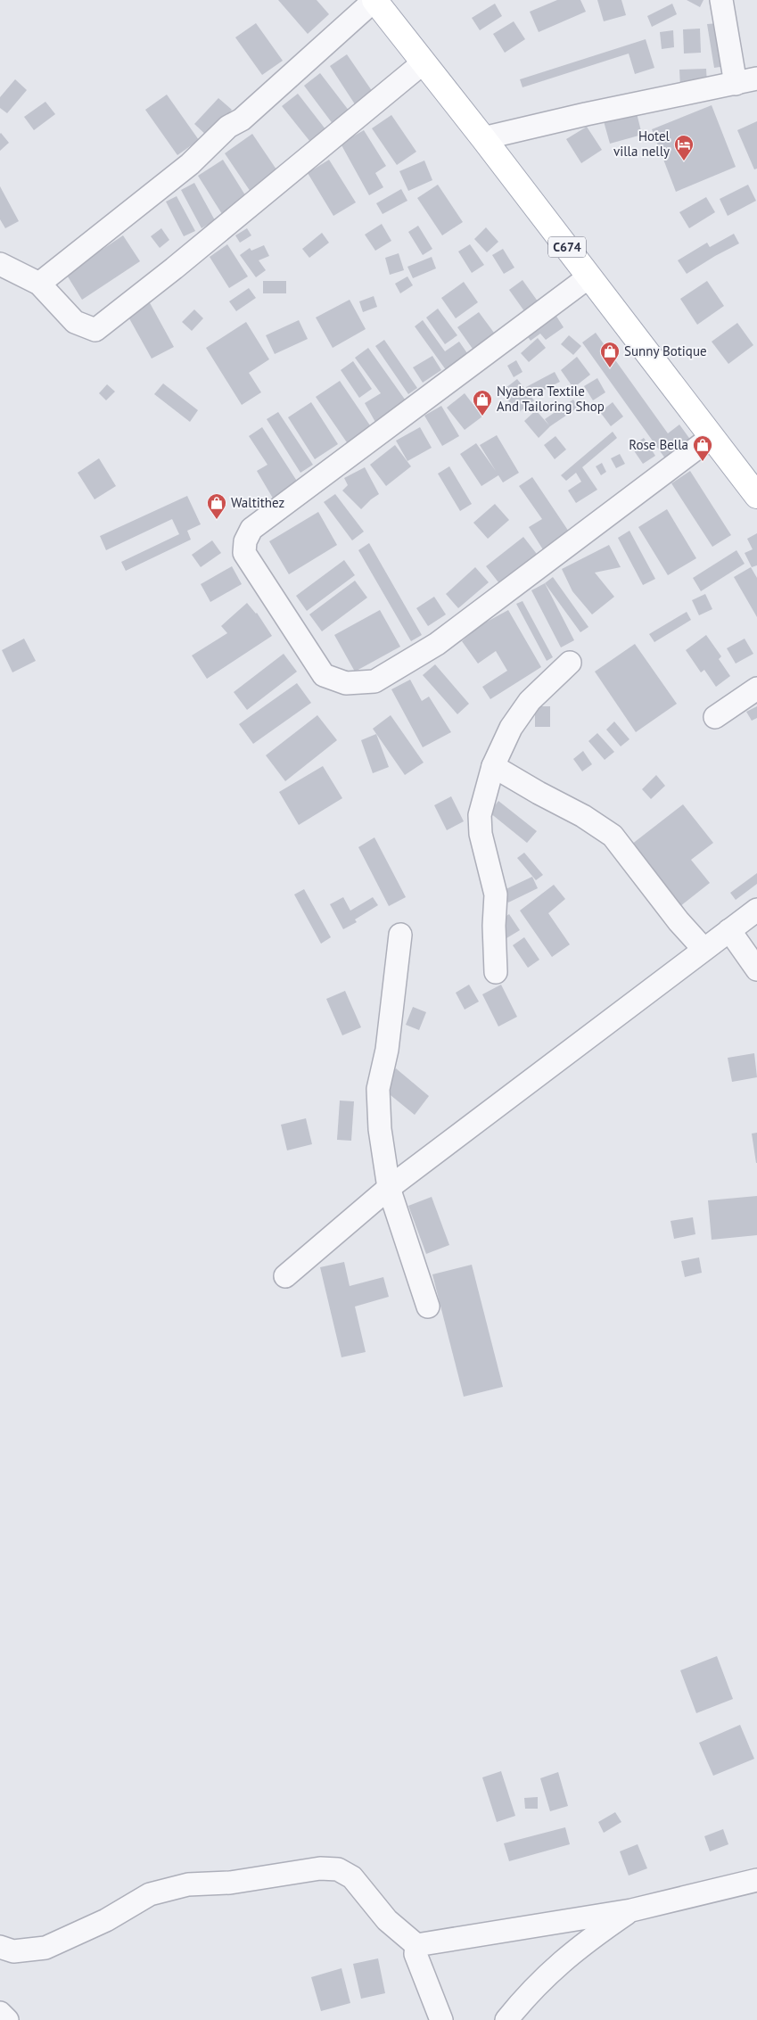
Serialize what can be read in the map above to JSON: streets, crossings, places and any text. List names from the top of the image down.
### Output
{
  "streets": {
    "main road": ["C674"]
  },
  "places": {
    "hotel": ["Hotel villa nelly"],
    "shop": [
      "Sunny Botique",
      "Nyabera Textile And Tailoring Shop",
      "Rose Bella",
      "Waltithez"
    ]
  }
}
